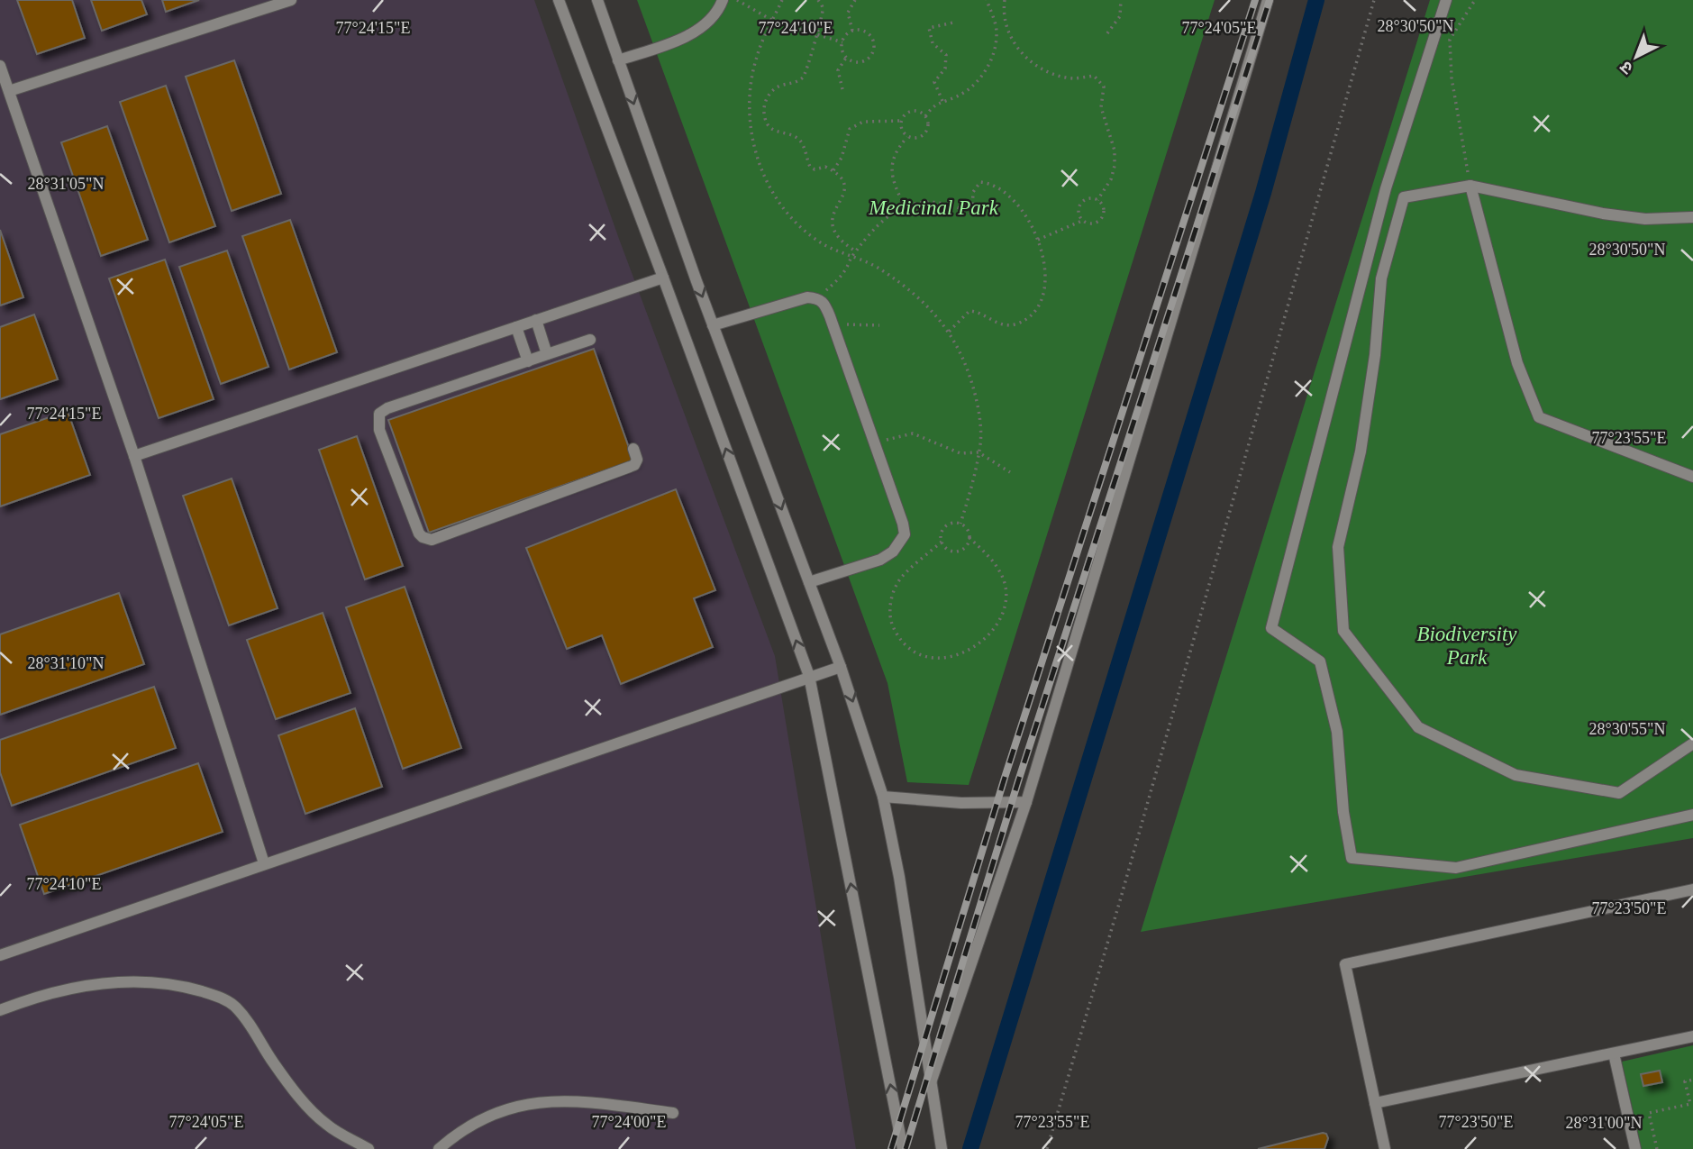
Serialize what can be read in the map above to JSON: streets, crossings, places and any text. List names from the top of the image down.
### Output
{
  "parks": ["Medicinal Park", "Biodiversity Park"],
  "north": "bottom left",
  "coordinates": [
    "28°30'50\"N",
    "77°24'15\"E",
    "77°24'10\"E",
    "77°24'05\"E",
    "28°31'05\"N",
    "77°23'55\"E",
    "28°31'10\"N",
    "28°30'55\"N",
    "77°23'50\"E",
    "77°24'00\"E",
    "28°31'00\"N"
  ]
}
